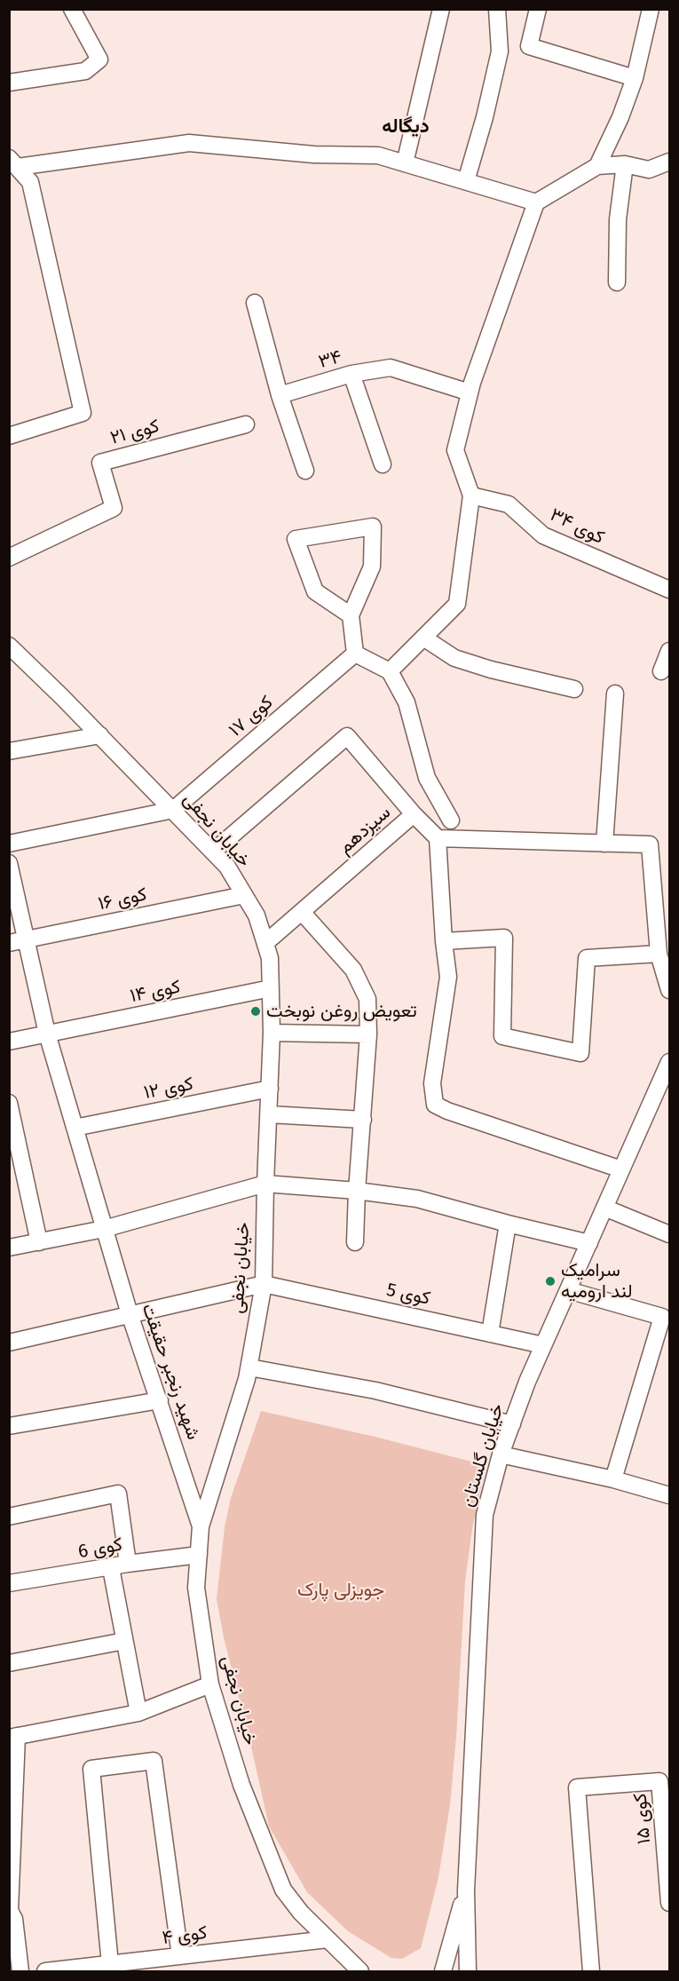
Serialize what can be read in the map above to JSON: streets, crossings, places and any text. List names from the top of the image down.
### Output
{
  "streets": {
    "street": [
      "۳۴",
      "کوی ۲۱",
      "کوی ۳۴",
      "کوی ۱۷",
      "خیابان نجفی",
      "سیزدهم",
      "کوی ۱۶",
      "کوی ۱۴",
      "کوی ۱۲",
      "کوی 5",
      "شهید رنجبر حقیقت",
      "خیابان گلستان",
      "کوی 6",
      "کوی ۱۵",
      "کوی ۴"
    ]
  },
  "crossings": [
    ["کوی ۱۷", "خیابان نجفی"],
    ["خیابان نجفی", "سیزدهم"],
    ["خیابان نجفی", "کوی ۱۶"],
    ["خیابان نجفی", "کوی ۱۴"],
    ["خیابان نجفی", "کوی ۱۲"],
    ["خیابان نجفی", "کوی 5"],
    ["خیابان نجفی", "شهید رنجبر حقیقت"],
    ["خیابان نجفی", "کوی 6"],
    ["خیابان نجفی", "کوی ۴"],
    ["کوی ۱۶", "شهید رنجبر حقیقت"],
    ["کوی ۱۴", "شهید رنجبر حقیقت"],
    ["کوی ۱۲", "شهید رنجبر حقیقت"],
    ["کوی 5", "خیابان گلستان"]
  ],
  "districts": ["دیگاله"],
  "parks": ["جویزلی پارک"],
  "places": ["تعویض روغن نوبخت", "سرامیک لند ارومیه"]
}
